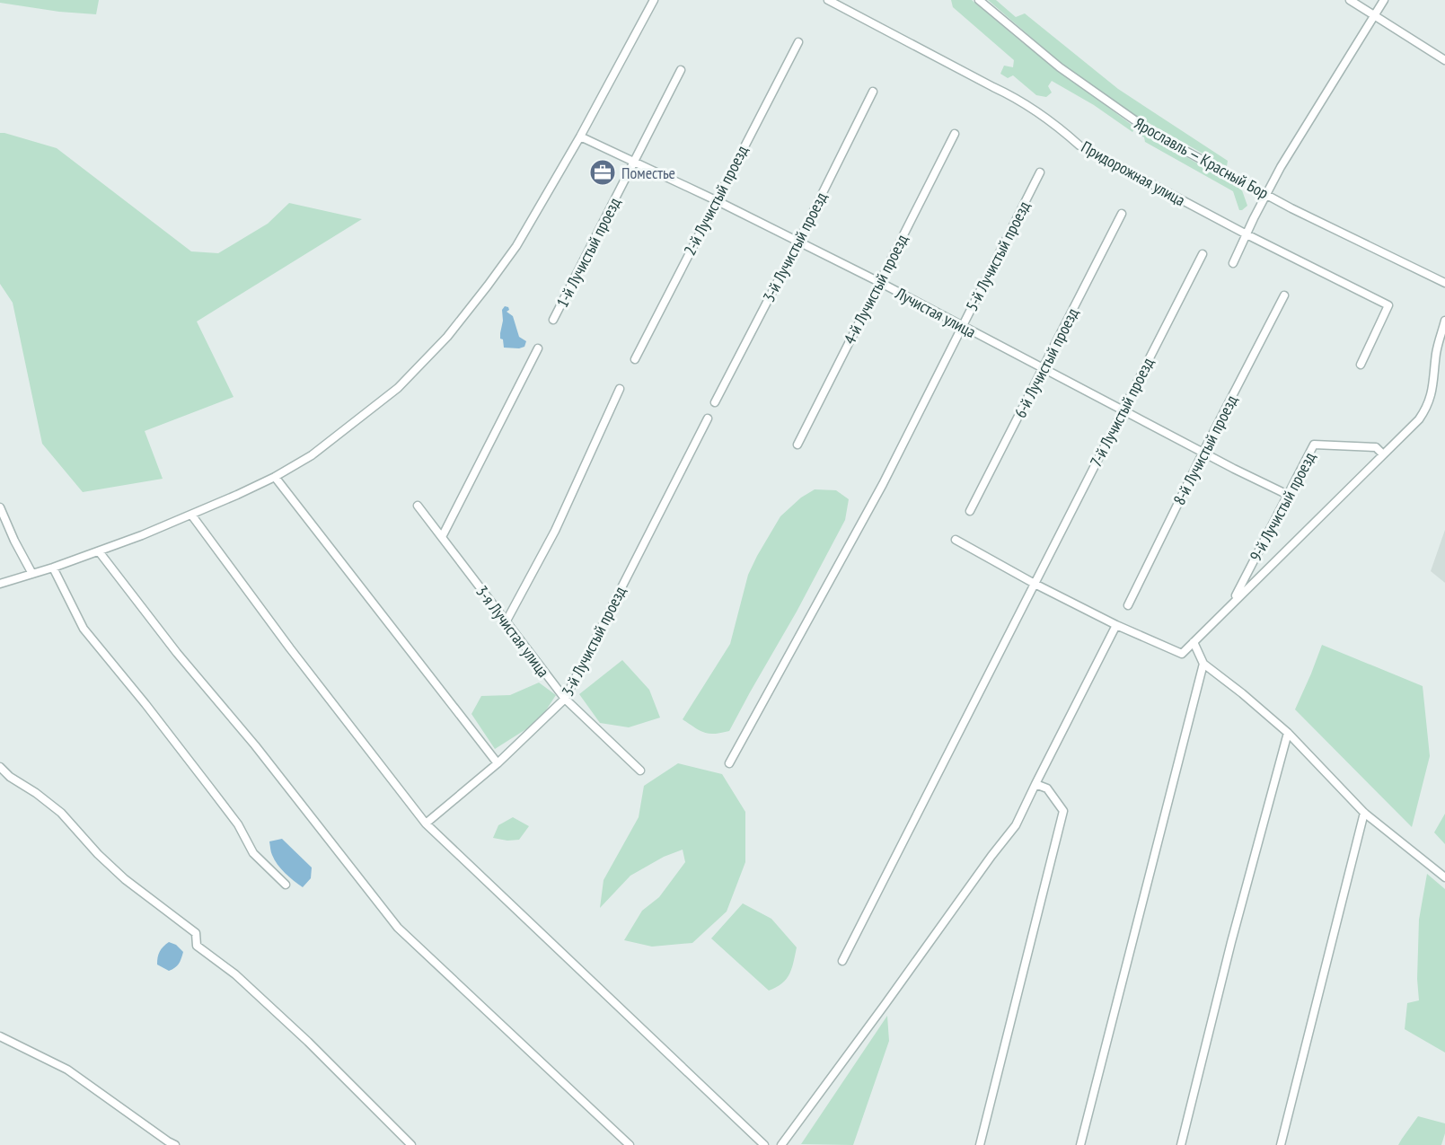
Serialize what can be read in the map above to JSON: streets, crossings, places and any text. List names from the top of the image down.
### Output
{
  "streets": {
    "street": [
      "Ярославль — Красный Бор",
      "Придорожная улица",
      "2-й Лучистый проезд",
      "3-й Лучистый проезд",
      "1-й Лучистый проезд",
      "5-й Лучистый проезд",
      "4-й Лучистый проезд",
      "Лучистая улица",
      "6-й Лучистый проезд",
      "7-й Лучистый проезд",
      "8-й Лучистый проезд",
      "9-й Лучистый проезд",
      "3-я Лучистая улица"
    ]
  },
  "crossings": [
    ["2-й Лучистый проезд", "Лучистая улица"],
    ["3-й Лучистый проезд", "Лучистая улица"],
    ["3-й Лучистый проезд", "3-я Лучистая улица"],
    ["1-й Лучистый проезд", "Лучистая улица"],
    ["5-й Лучистый проезд", "Лучистая улица"],
    ["4-й Лучистый проезд", "Лучистая улица"],
    ["Лучистая улица", "6-й Лучистый проезд"],
    ["Лучистая улица", "7-й Лучистый проезд"],
    ["Лучистая улица", "8-й Лучистый проезд"],
    ["Лучистая улица", "9-й Лучистый проезд"]
  ],
  "places": {
    "office": ["Поместье"]
  }
}
